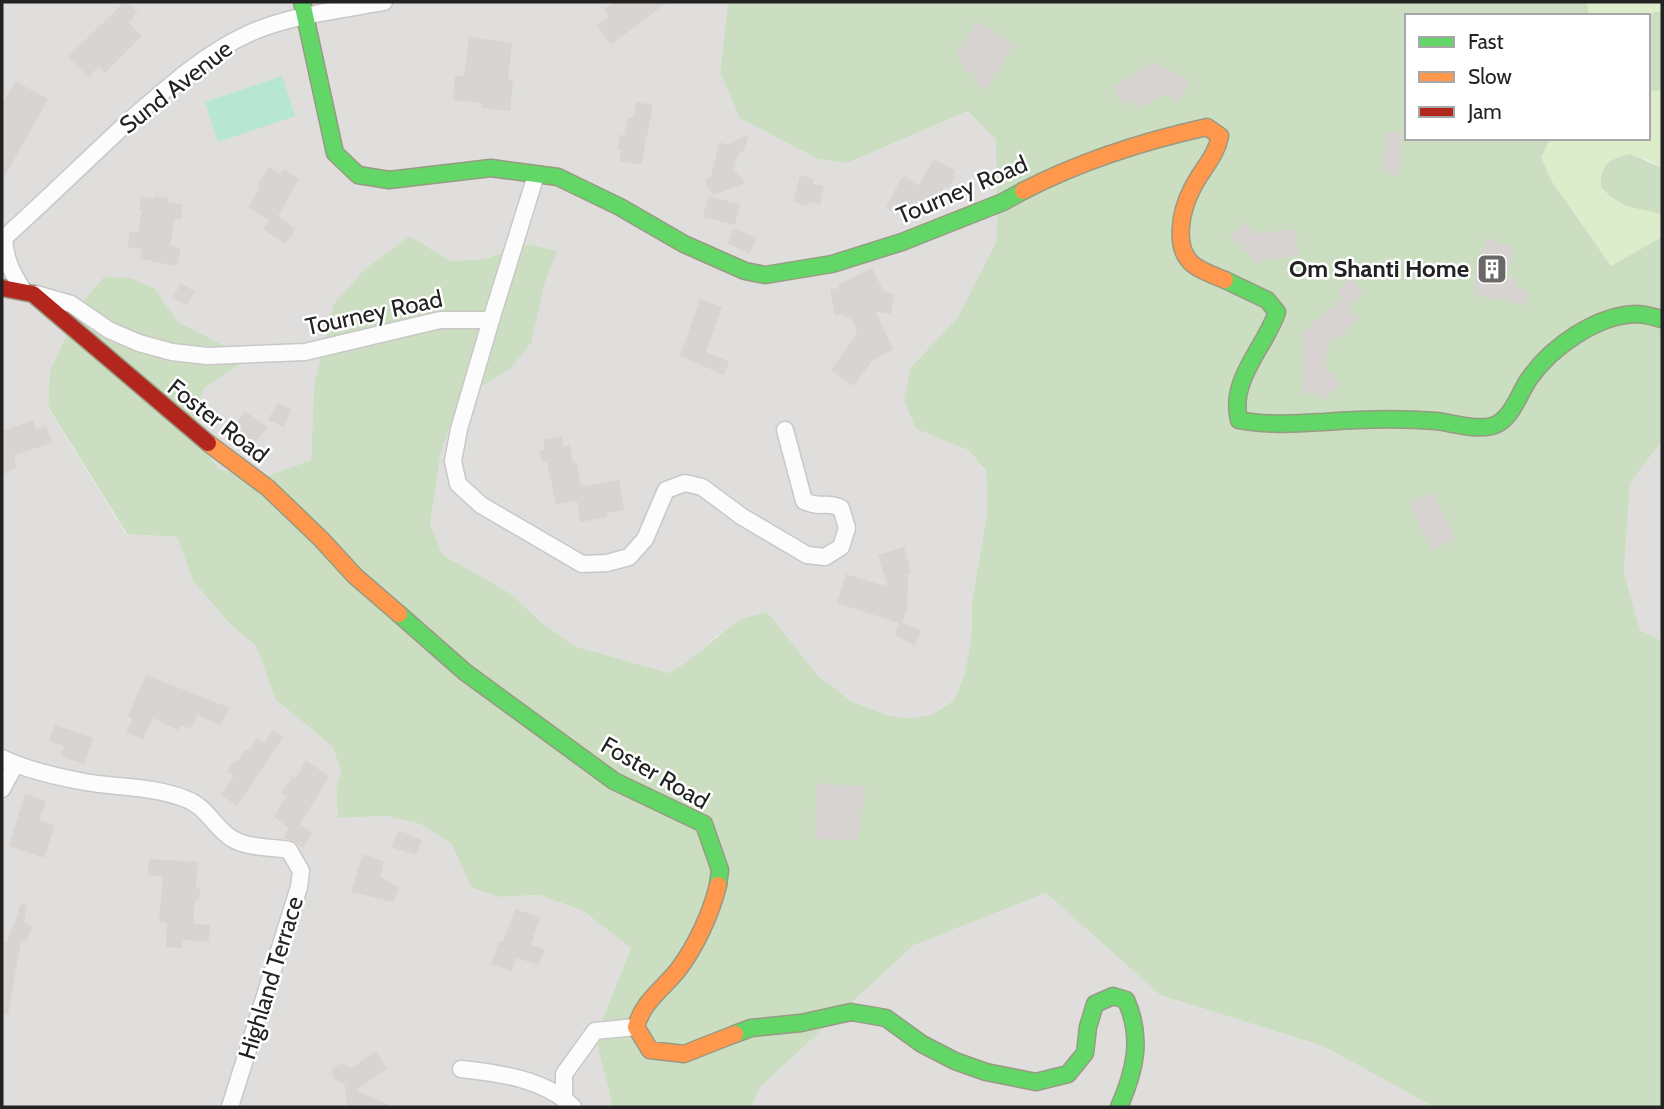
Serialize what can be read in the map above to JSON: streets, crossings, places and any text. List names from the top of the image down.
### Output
{
  "streets": {
    "street": [
      "Sund Avenue",
      "Tourney Road",
      "Foster Road",
      "Highland Terrace"
    ]
  },
  "crossings": [
    ["Sund Avenue", "Tourney Road"],
    ["Sund Avenue", "Foster Road"],
    ["Tourney Road", "Foster Road"]
  ],
  "places": {
    "building": ["Om Shanti Home"]
  },
  "legend": ["Fast", "Slow", "Jam"]
}
